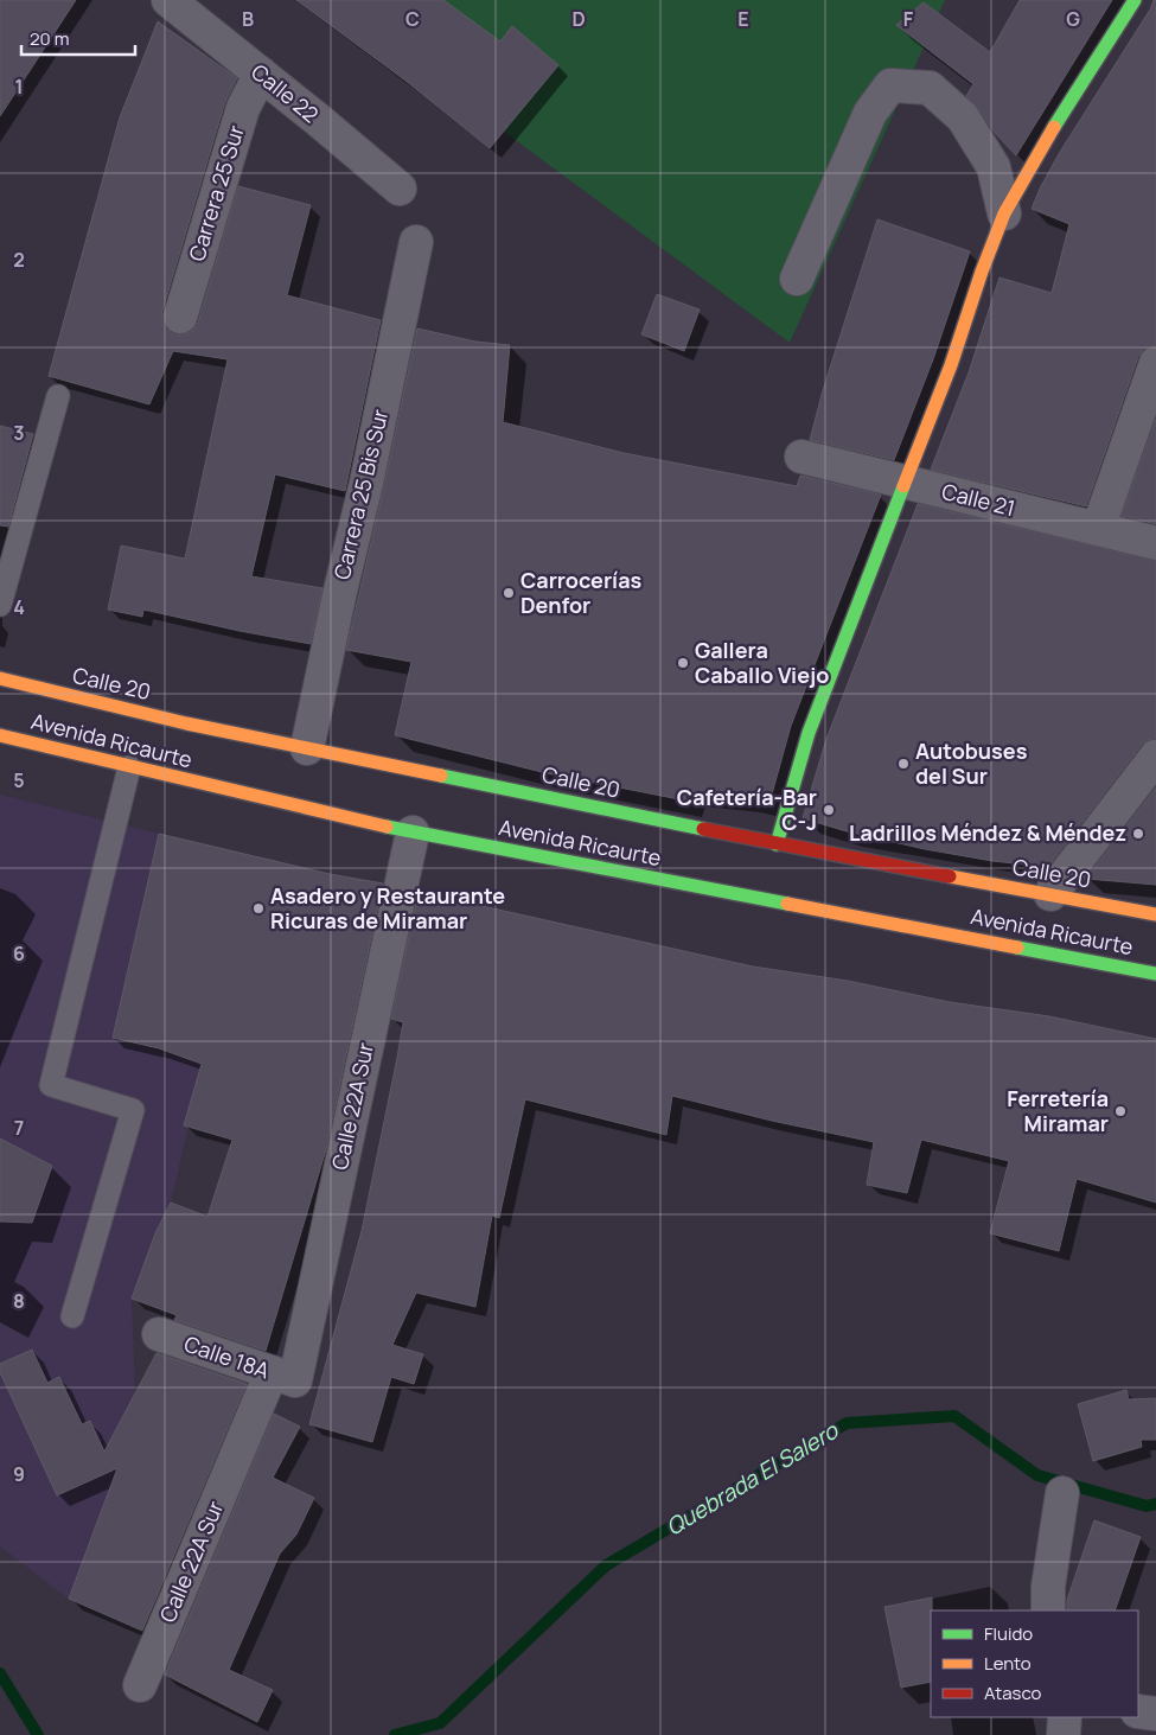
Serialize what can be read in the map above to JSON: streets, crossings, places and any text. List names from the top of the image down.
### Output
{
  "streets": {
    "main road": ["Calle 20", "Avenida Ricaurte"],
    "street": [
      "Calle 22",
      "Carrera 25 Sur",
      "Carrera 25 Bis Sur",
      "Calle 21",
      "Calle 22A Sur",
      "Calle 18A"
    ]
  },
  "crossings": [
    ["Calle 22", "Carrera 25 Sur"],
    ["Carrera 25 Bis Sur", "Calle 20"],
    ["Avenida Ricaurte", "Calle 22A Sur"],
    ["Calle 22A Sur", "Calle 18A"]
  ],
  "water": ["Quebrada El Salero"],
  "places": [
    "Carrocerías Denfor",
    "Gallera Caballo Viejo",
    "Autobuses del Sur",
    "Cafetería-Bar C-J",
    "Ladrillos Méndez & Méndez",
    "Asadero y Restaurante Ricuras de Miramar",
    "Ferretería Miramar"
  ],
  "legend": ["Fluido", "Lento", "Atasco"],
  "scale_bar": "20 m",
  "grid": {
    "columns": [
      "B",
      "C",
      "D",
      "E",
      "F",
      "G"
    ],
    "rows": [
      "1",
      "2",
      "3",
      "4",
      "5",
      "6",
      "7",
      "8",
      "9"
    ]
  }
}
